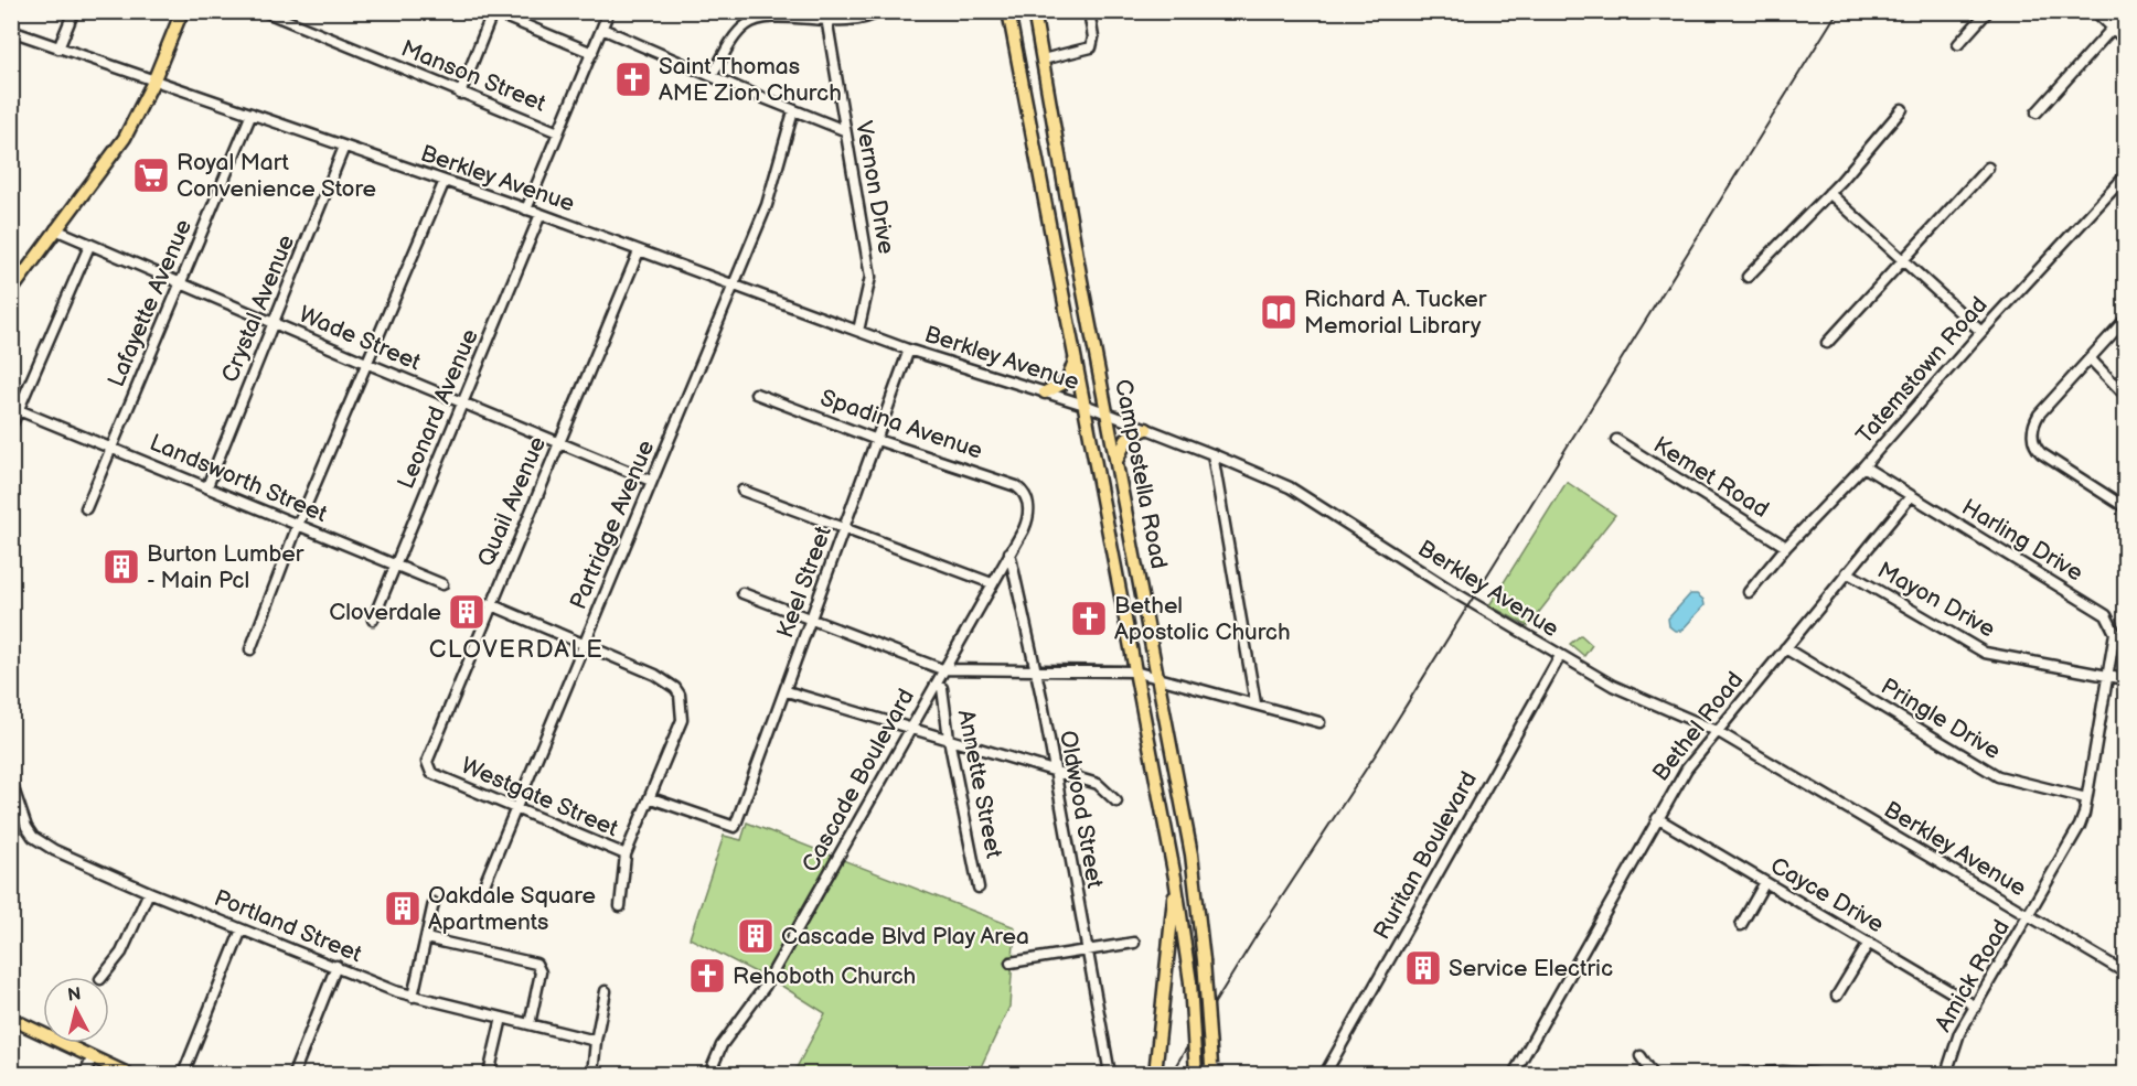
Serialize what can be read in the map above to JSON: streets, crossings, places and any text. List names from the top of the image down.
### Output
{
  "streets": {
    "main road": ["Campostella Road"],
    "street": [
      "Manson Street",
      "Berkley Avenue",
      "Vernon Drive",
      "Lafayette Avenue",
      "Crystal Avenue",
      "Wade Street",
      "Tatemstown Road",
      "Leonard Avenue",
      "Spadina Avenue",
      "Kemet Road",
      "Landsworth Street",
      "Quail Avenue",
      "Partridge Avenue",
      "Harling Drive",
      "Keel Street",
      "Mayon Drive",
      "Pringle Drive",
      "Bethel Road",
      "Cascade Boulevard",
      "Annette Street",
      "Westgate Street",
      "Oldwood Street",
      "Ruritan Boulevard",
      "Cayce Drive",
      "Portland Street",
      "Amick Road"
    ]
  },
  "crossings": [
    ["Berkley Avenue", "Vernon Drive"],
    ["Berkley Avenue", "Lafayette Avenue"],
    ["Berkley Avenue", "Crystal Avenue"],
    ["Berkley Avenue", "Leonard Avenue"],
    ["Berkley Avenue", "Campostella Road"],
    ["Berkley Avenue", "Quail Avenue"],
    ["Berkley Avenue", "Partridge Avenue"],
    ["Berkley Avenue", "Keel Street"],
    ["Berkley Avenue", "Bethel Road"],
    ["Berkley Avenue", "Ruritan Boulevard"],
    ["Berkley Avenue", "Amick Road"],
    ["Lafayette Avenue", "Wade Street"],
    ["Lafayette Avenue", "Landsworth Street"],
    ["Crystal Avenue", "Wade Street"],
    ["Crystal Avenue", "Landsworth Street"],
    ["Wade Street", "Leonard Avenue"],
    ["Wade Street", "Quail Avenue"],
    ["Wade Street", "Partridge Avenue"],
    ["Tatemstown Road", "Kemet Road"],
    ["Tatemstown Road", "Harling Drive"],
    ["Leonard Avenue", "Landsworth Street"],
    ["Spadina Avenue", "Keel Street"],
    ["Spadina Avenue", "Cascade Boulevard"],
    ["Quail Avenue", "Westgate Street"],
    ["Partridge Avenue", "Westgate Street"],
    ["Harling Drive", "Mayon Drive"],
    ["Harling Drive", "Bethel Road"],
    ["Harling Drive", "Amick Road"],
    ["Keel Street", "Westgate Street"],
    ["Mayon Drive", "Bethel Road"],
    ["Mayon Drive", "Amick Road"],
    ["Pringle Drive", "Bethel Road"],
    ["Pringle Drive", "Amick Road"],
    ["Bethel Road", "Cayce Drive"],
    ["Cascade Boulevard", "Oldwood Street"],
    ["Cayce Drive", "Amick Road"]
  ],
  "districts": ["CLOVERDALE"],
  "places": {
    "church": ["Saint Thomas AME Zion Church", "Bethel Apostolic Church", "Rehoboth Church"],
    "supermarket": ["Royal Mart Convenience Store"],
    "library": ["Richard A. Tucker Memorial Library"],
    "building": [
      "Burton Lumber - Main Pcl",
      "Cloverdale",
      "Oakdale Square Apartments",
      "Cascade Blvd Play Area",
      "Service Electric"
    ]
  },
  "north": "top"
}
